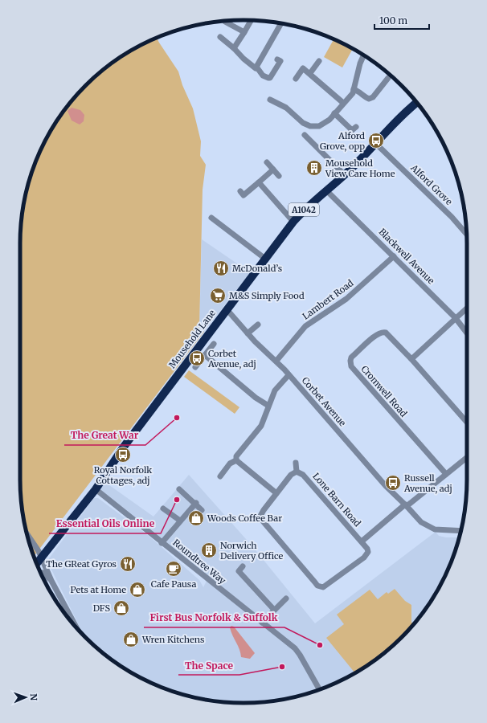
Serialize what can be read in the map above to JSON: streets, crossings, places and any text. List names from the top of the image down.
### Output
{
  "streets": {
    "highway": ["A1042", "Mousehold Lane"],
    "street": [
      "Alford Grove",
      "Blackwell Avenue",
      "Lambert Road",
      "Cromwell Road",
      "Corbet Avenue",
      "Lone Barn Road",
      "Roundtree Way"
    ]
  },
  "crossings": [
    ["Alford Grove", "Mousehold Lane"],
    ["A1042", "Mousehold Lane"],
    ["Blackwell Avenue", "Lambert Road"],
    ["Blackwell Avenue", "Mousehold Lane"],
    ["Lambert Road", "Corbet Avenue"],
    ["Mousehold Lane", "Corbet Avenue"],
    ["Mousehold Lane", "Roundtree Way"]
  ],
  "places": {
    "bus stop": [
      "Alford Grove, opp",
      "Corbet Avenue, adj",
      "Royal Norfolk Cottages, adj",
      "Russell Avenue, adj"
    ],
    "building": ["Mousehold View Care Home", "Norwich Delivery Office"],
    "restaurant": ["McDonald’s", "The GReat Gyros"],
    "supermarket": ["M&S Simply Food"],
    "other": [
      "The Great War",
      "Essential Oils Online",
      "First Bus Norfolk & Suffolk",
      "The Space"
    ],
    "shop": [
      "Woods Coffee Bar",
      "Pets at Home",
      "DFS",
      "Wren Kitchens"
    ],
    "cafe": ["Cafe Pausa"]
  },
  "scale_bar": "100 m",
  "north": "right"
}
